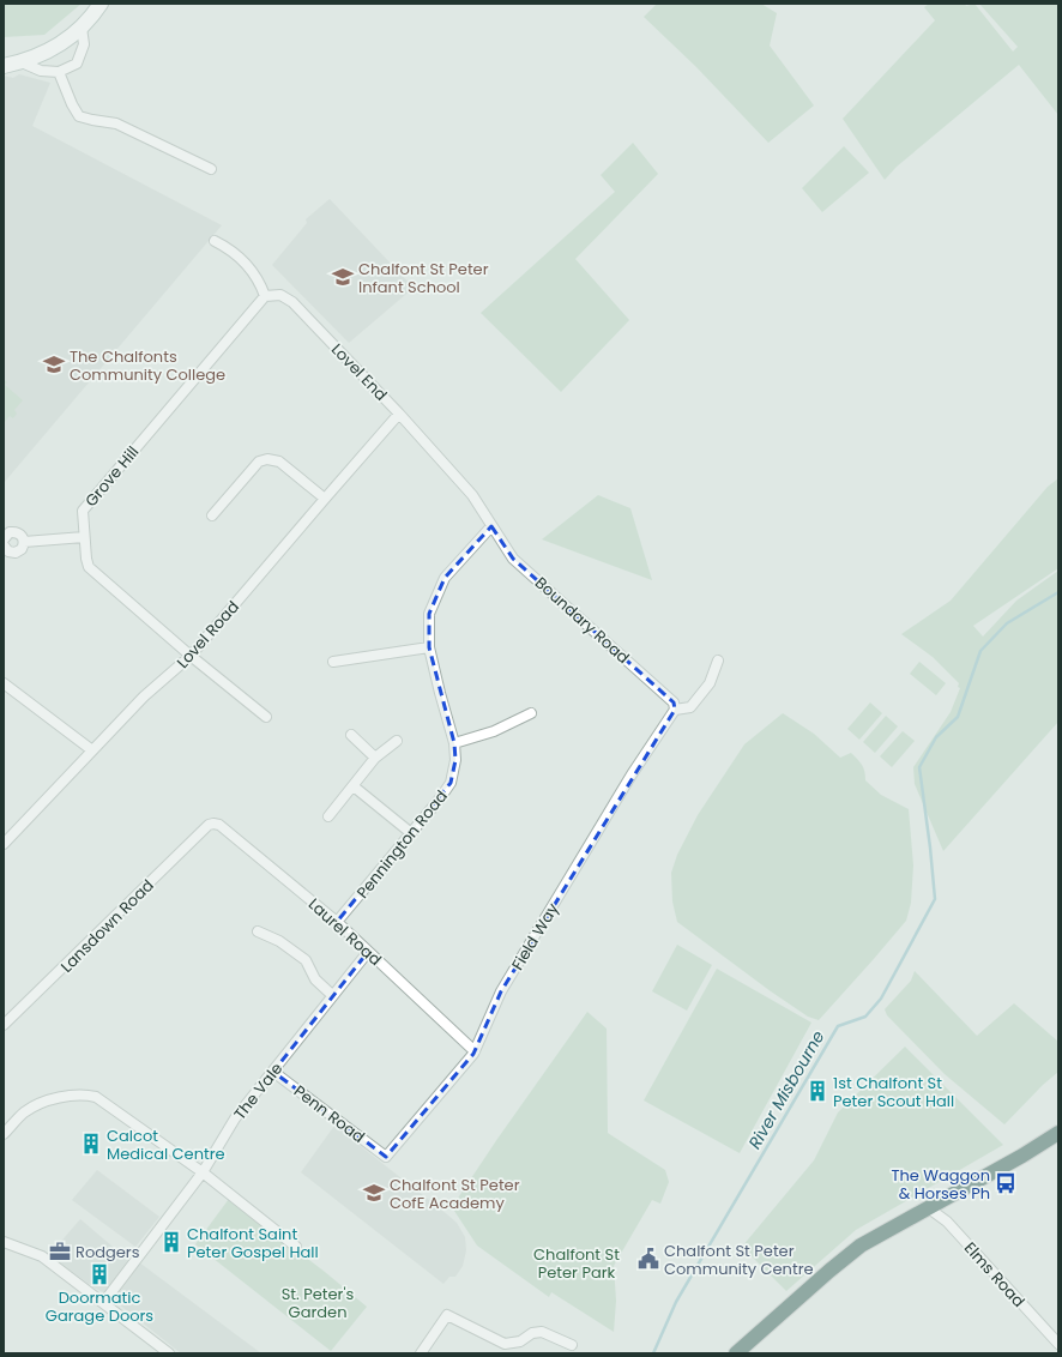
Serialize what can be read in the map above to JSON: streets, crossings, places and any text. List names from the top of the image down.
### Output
{
  "streets": {
    "street": [
      "Lovel End",
      "Grove Hill",
      "Boundary Road",
      "Lovel Road",
      "Pennington Road",
      "Lansdown Road",
      "Laurel Road",
      "Field Way",
      "The Vale",
      "Penn Road",
      "Elms Road"
    ]
  },
  "crossings": [
    ["Lovel End", "Grove Hill"],
    ["Lovel End", "Boundary Road"],
    ["Lovel End", "Lovel Road"],
    ["Lovel End", "Pennington Road"],
    ["Grove Hill", "Lovel Road"],
    ["Boundary Road", "Pennington Road"],
    ["Boundary Road", "Field Way"],
    ["Pennington Road", "Laurel Road"],
    ["Lansdown Road", "Laurel Road"],
    ["Laurel Road", "Field Way"],
    ["Laurel Road", "The Vale"],
    ["Field Way", "Penn Road"],
    ["The Vale", "Penn Road"]
  ],
  "water": ["River Misbourne"],
  "parks": ["Chalfont St Peter Park", "St. Peter's Garden"],
  "places": {
    "school or university": ["Chalfont St Peter Infant School", "The Chalfonts Community College", "Chalfont St Peter CofE Academy"],
    "building": [
      "1st Chalfont St Peter Scout Hall",
      "Calcot Medical Centre",
      "Chalfont Saint Peter Gospel Hall",
      "Doormatic Garage Doors"
    ],
    "bus stop": ["The Waggon & Horses Ph"],
    "office": ["Rodgers"],
    "public building": ["Chalfont St Peter Community Centre"]
  }
}
